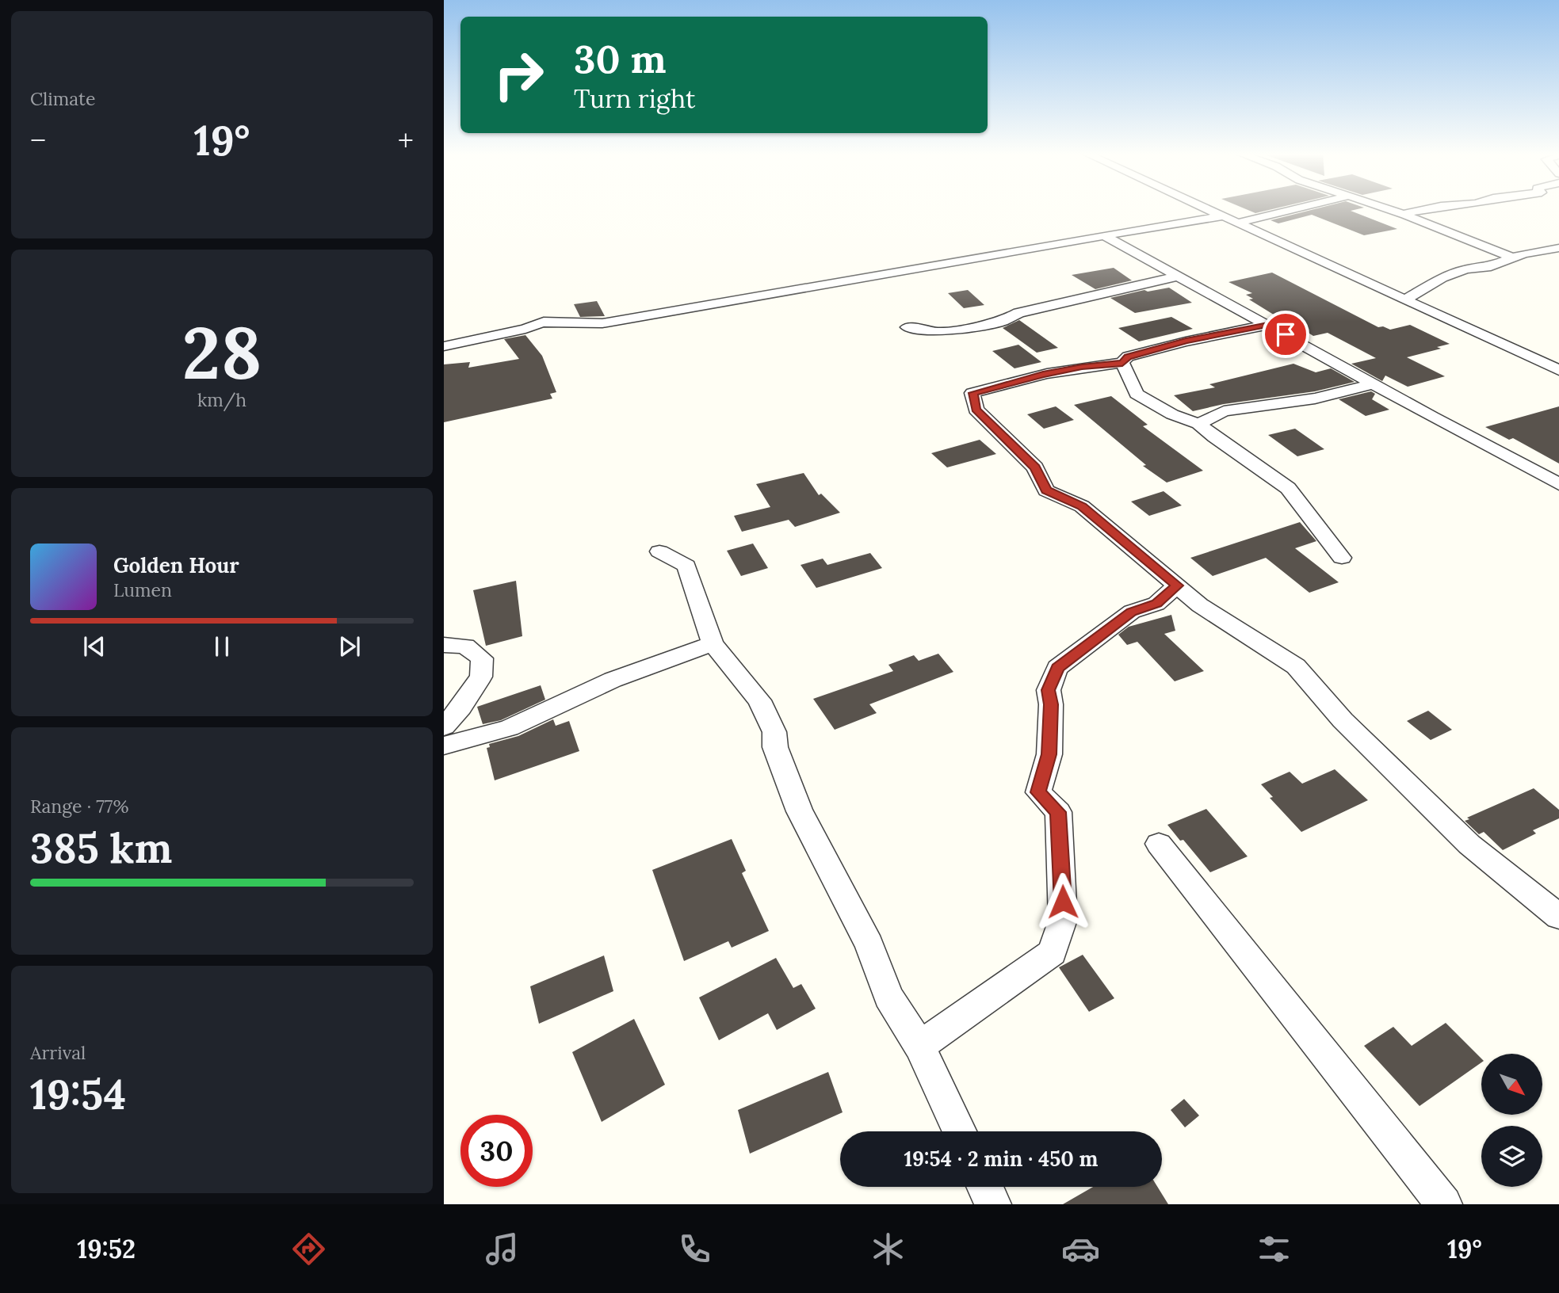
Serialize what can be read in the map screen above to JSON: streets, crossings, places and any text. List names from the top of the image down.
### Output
{
  "north": "bottom right",
  "page": {
    "tile": [
      "Climate",
      ["28", "km/h"],
      ["Range · 77%", "385 km"],
      ["Arrival", "19:54"]
    ],
    "turn": ["30 m", "Turn right"],
    "heat": ["−", "19°", "+"],
    "song": ["Golden Hour", "Lumen"],
    "limit": "30",
    "trip": "19:54 · 2 min · 450 m",
    "tabs": ["19:52", "19°"]
  }
}
